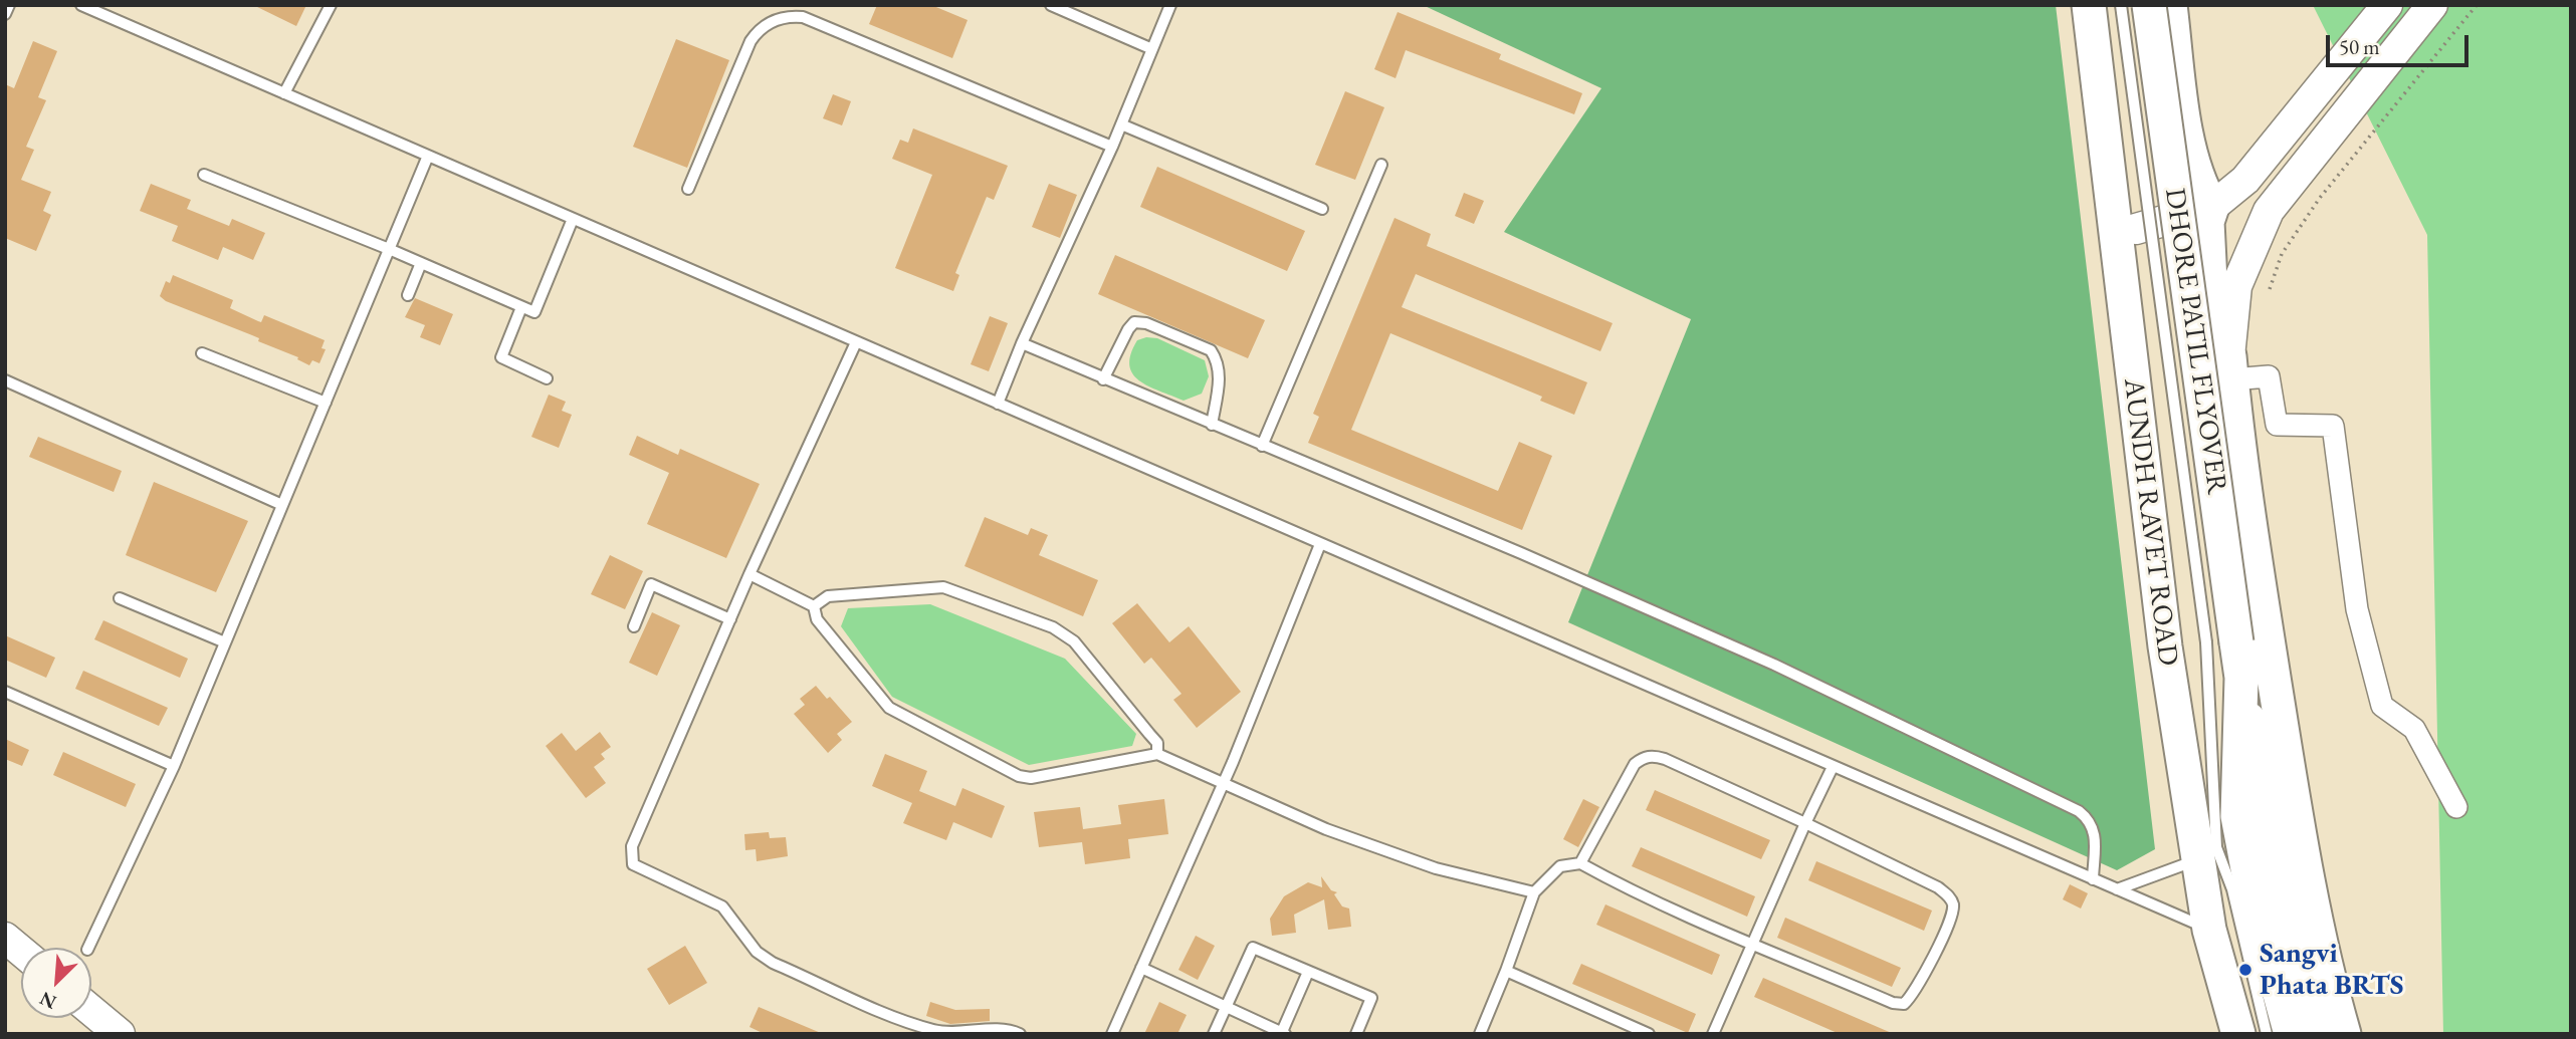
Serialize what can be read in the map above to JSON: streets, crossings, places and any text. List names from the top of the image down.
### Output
{
  "streets": {
    "main road": ["DHORE PATIL FLYOVER", "AUNDH RAVET ROAD"]
  },
  "places": ["Sangvi Phata BRTS"],
  "scale_bar": "50 m",
  "north": "bottom left"
}
